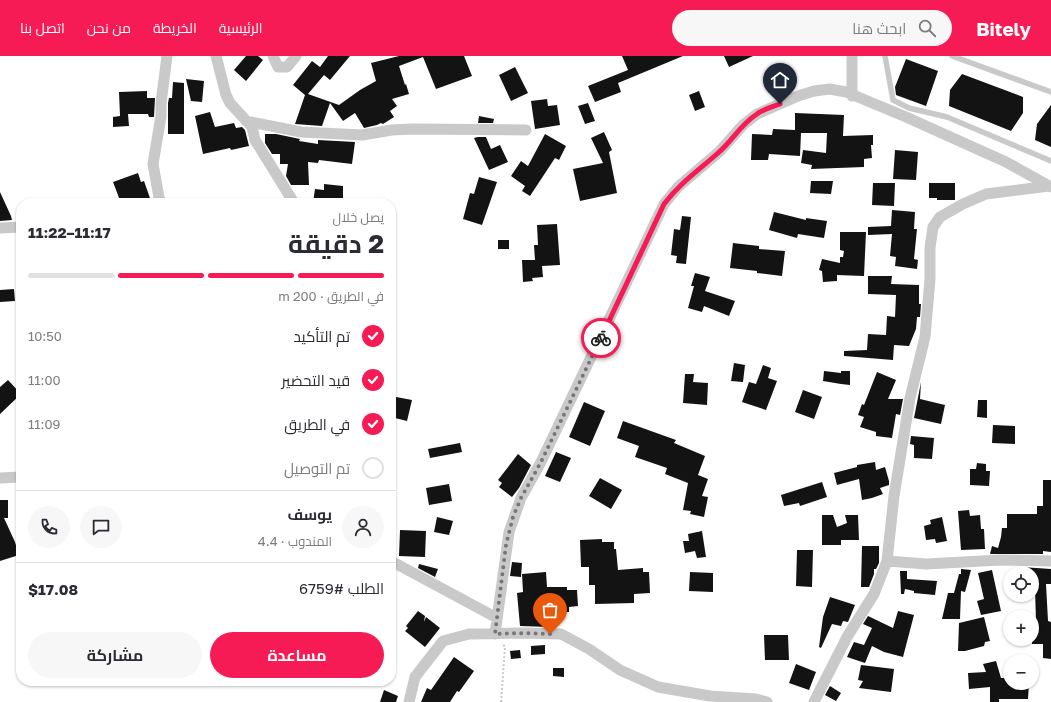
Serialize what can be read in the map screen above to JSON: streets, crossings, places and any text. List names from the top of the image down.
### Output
{
  "page": {
    "header": "Bitely",
    "search": "ابحث هنا",
    "nav": [
      "الرئيسية",
      "الخريطة",
      "من نحن",
      "اتصل بنا"
    ],
    "heading": ["2 دقيقة", "يصل خلال", "11:17–11:22"],
    "panel": [
      "يوسف",
      "المندوب · 4.4",
      "الطلب #6759",
      "$17.08"
    ],
    "bar": "في الطريق · 200 m",
    "list": [
      ["تم التأكيد", "10:50"],
      ["قيد التحضير", "11:00"],
      ["في الطريق", "11:09"],
      "تم التوصيل"
    ],
    "map_buttons": ["+", "−"],
    "buttons": ["مساعدة", "مشاركة"]
  }
}
